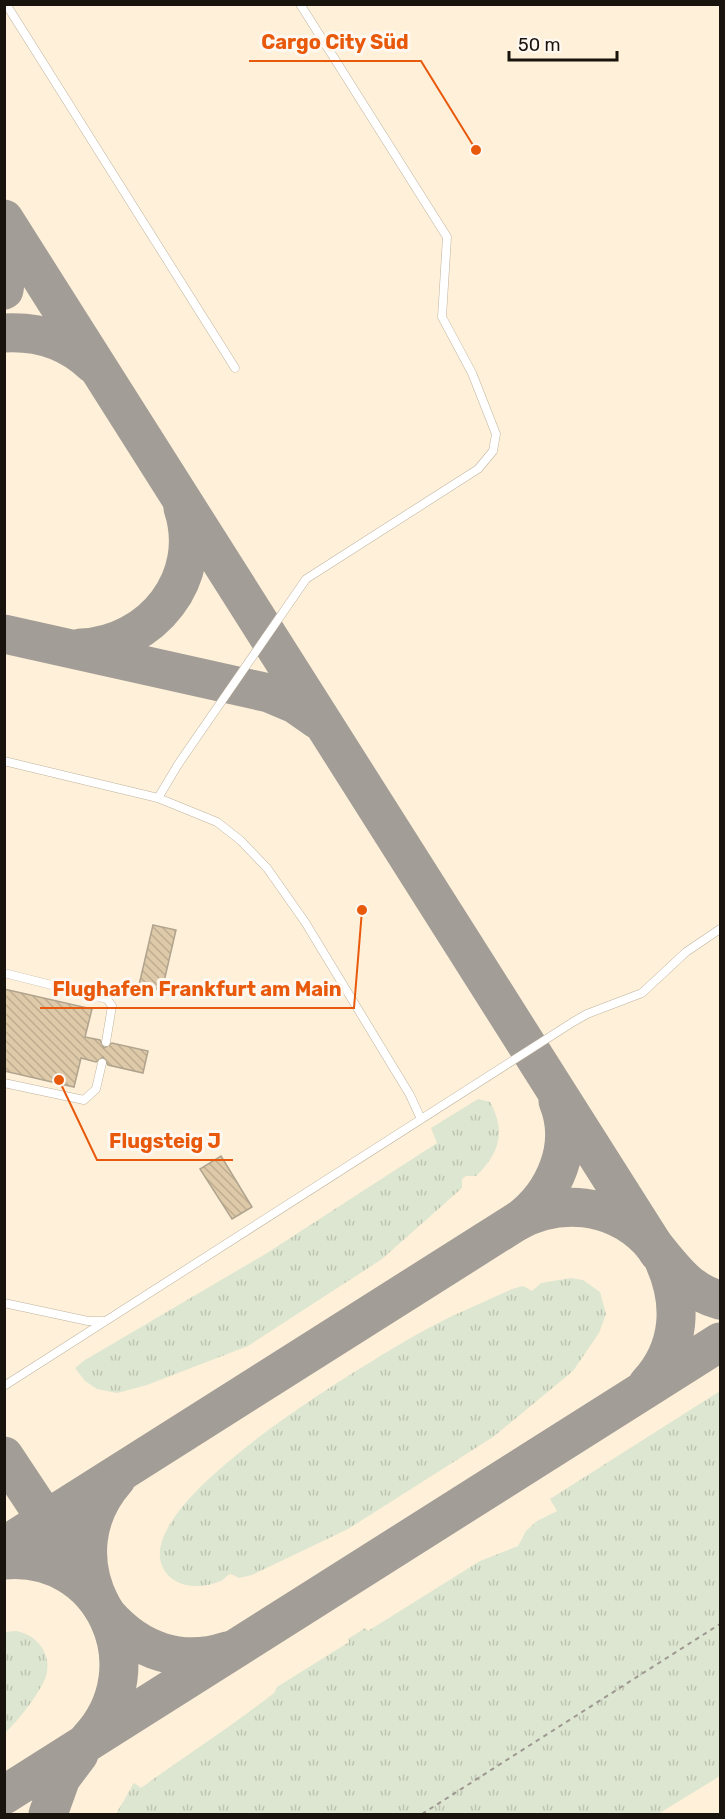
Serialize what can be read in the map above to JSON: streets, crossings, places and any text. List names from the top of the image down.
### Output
{
  "places": ["Cargo City Süd", "Flughafen Frankfurt am Main", "Flugsteig J"],
  "scale_bar": "50 m"
}
